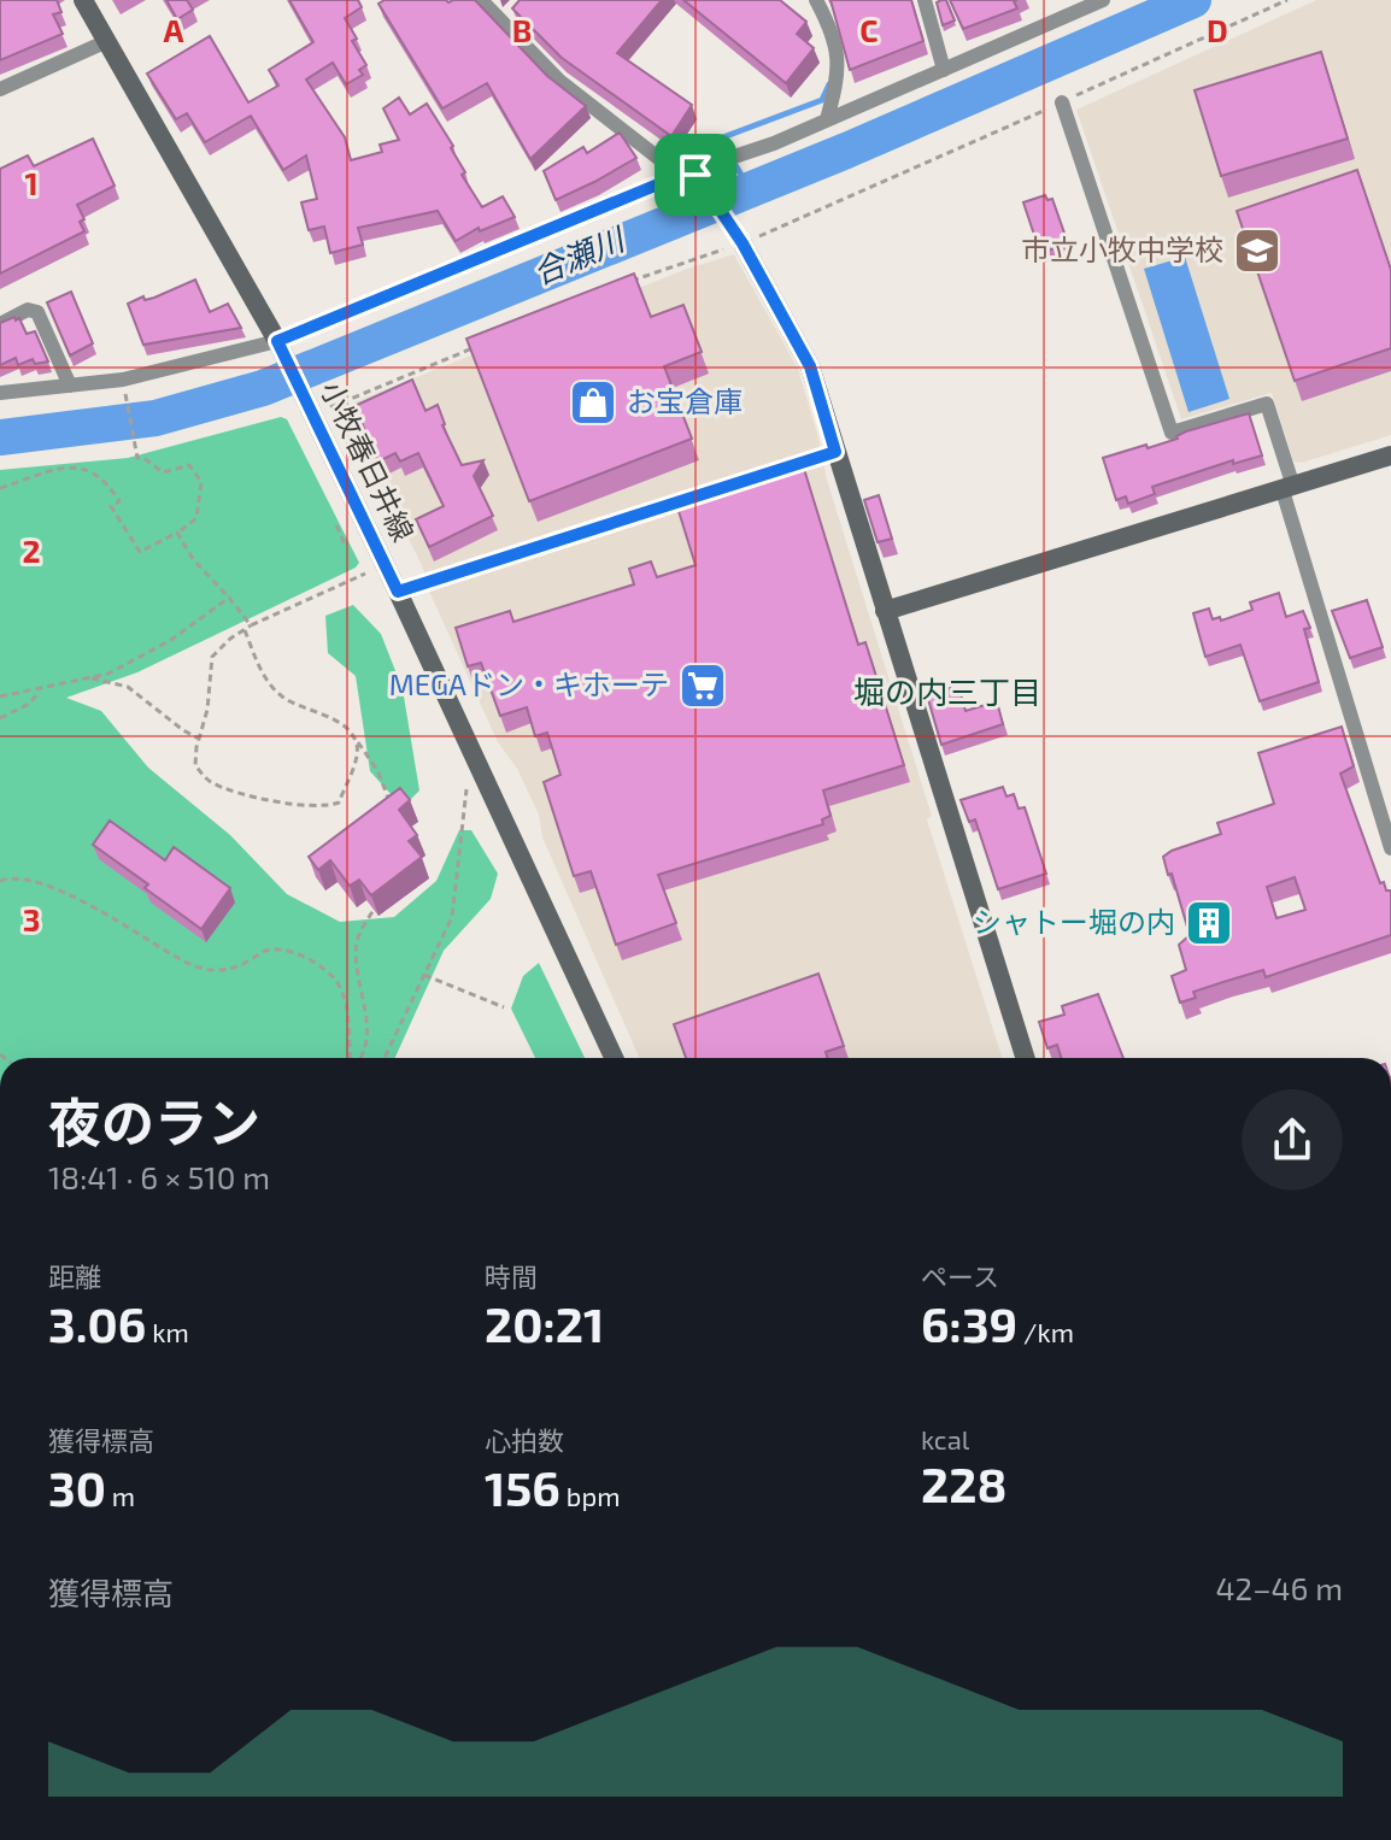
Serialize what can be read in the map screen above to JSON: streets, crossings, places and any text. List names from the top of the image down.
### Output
{
  "streets": {
    "street": ["小牧春日井線"]
  },
  "districts": ["堀の内三丁目"],
  "water": ["合瀬川"],
  "places": {
    "school or university": ["市立小牧中学校"],
    "shop": ["お宝倉庫"],
    "supermarket": ["MEGAドン・キホーテ"],
    "building": ["シャトー堀の内"]
  },
  "page": {
    "heading": ["夜のラン", "18:41 · 6 × 510 m"],
    "stats": [
      ["距離", "3.06 km"],
      ["時間", "20:21"],
      ["ペース", "6:39 /km"],
      ["獲得標高", "30 m"],
      ["心拍数", "156 bpm"],
      ["kcal", "228"]
    ],
    "chart": ["獲得標高", "42–46 m"]
  },
  "grid": {
    "columns": [
      "A",
      "B",
      "C",
      "D"
    ],
    "rows": ["1", "2", "3"]
  }
}
